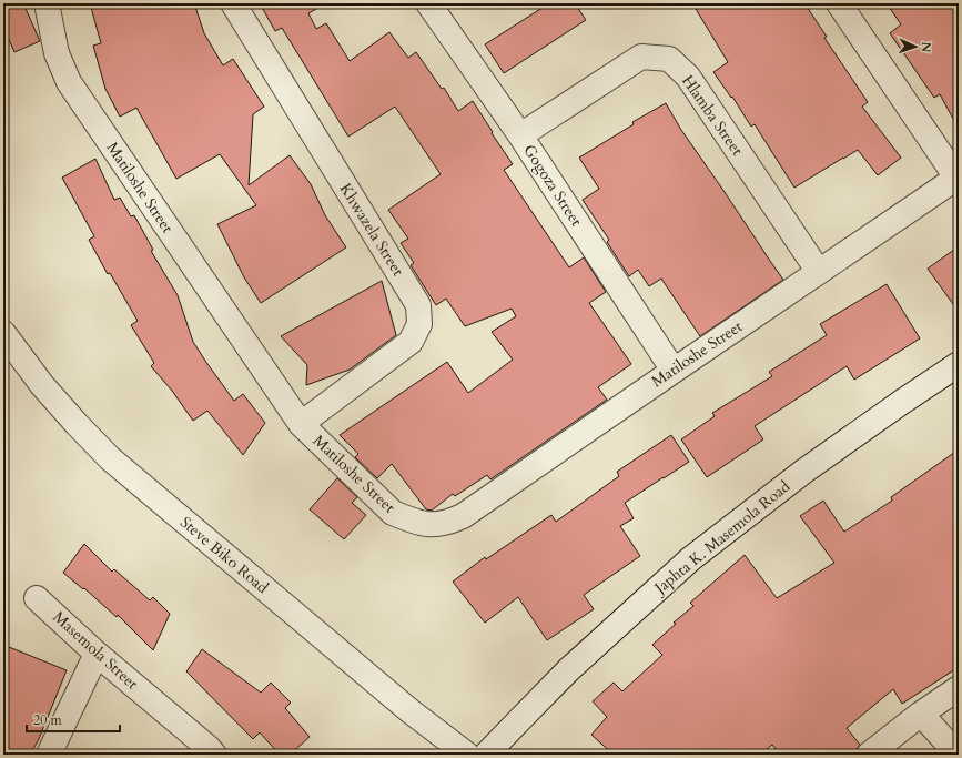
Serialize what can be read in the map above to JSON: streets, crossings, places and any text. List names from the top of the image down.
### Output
{
  "streets": {
    "street": [
      "Hlamba Street",
      "Gogoza Street",
      "Matiloshe Street",
      "Khwazela Street",
      "Japhta K. Masemola Road",
      "Steve Biko Road",
      "Masemola Street"
    ]
  },
  "crossings": [
    ["Hlamba Street", "Gogoza Street"],
    ["Hlamba Street", "Matiloshe Street"],
    ["Gogoza Street", "Matiloshe Street"],
    ["Matiloshe Street", "Khwazela Street"]
  ],
  "scale_bar": "20 m",
  "north": "right"
}
